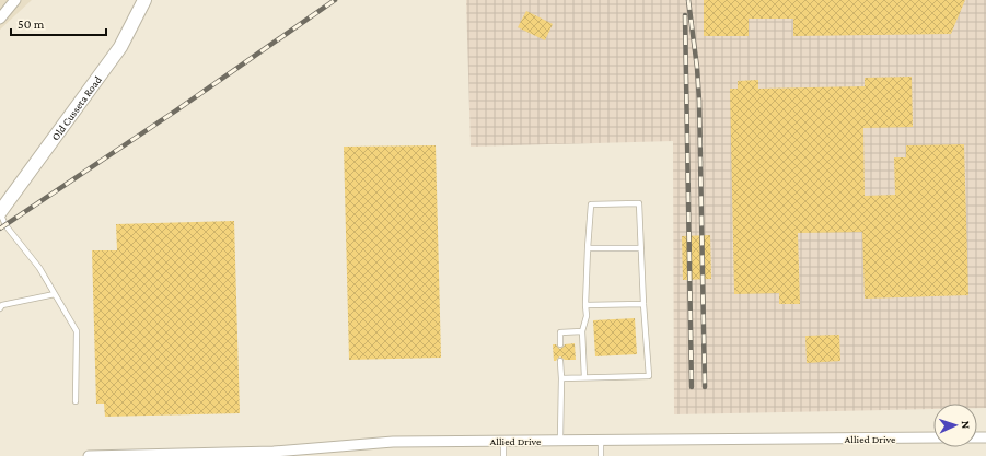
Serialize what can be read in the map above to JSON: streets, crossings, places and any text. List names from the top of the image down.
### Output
{
  "streets": {
    "street": ["Old Cusseta Road", "Allied Drive"]
  },
  "scale_bar": "50 m",
  "north": "right"
}
